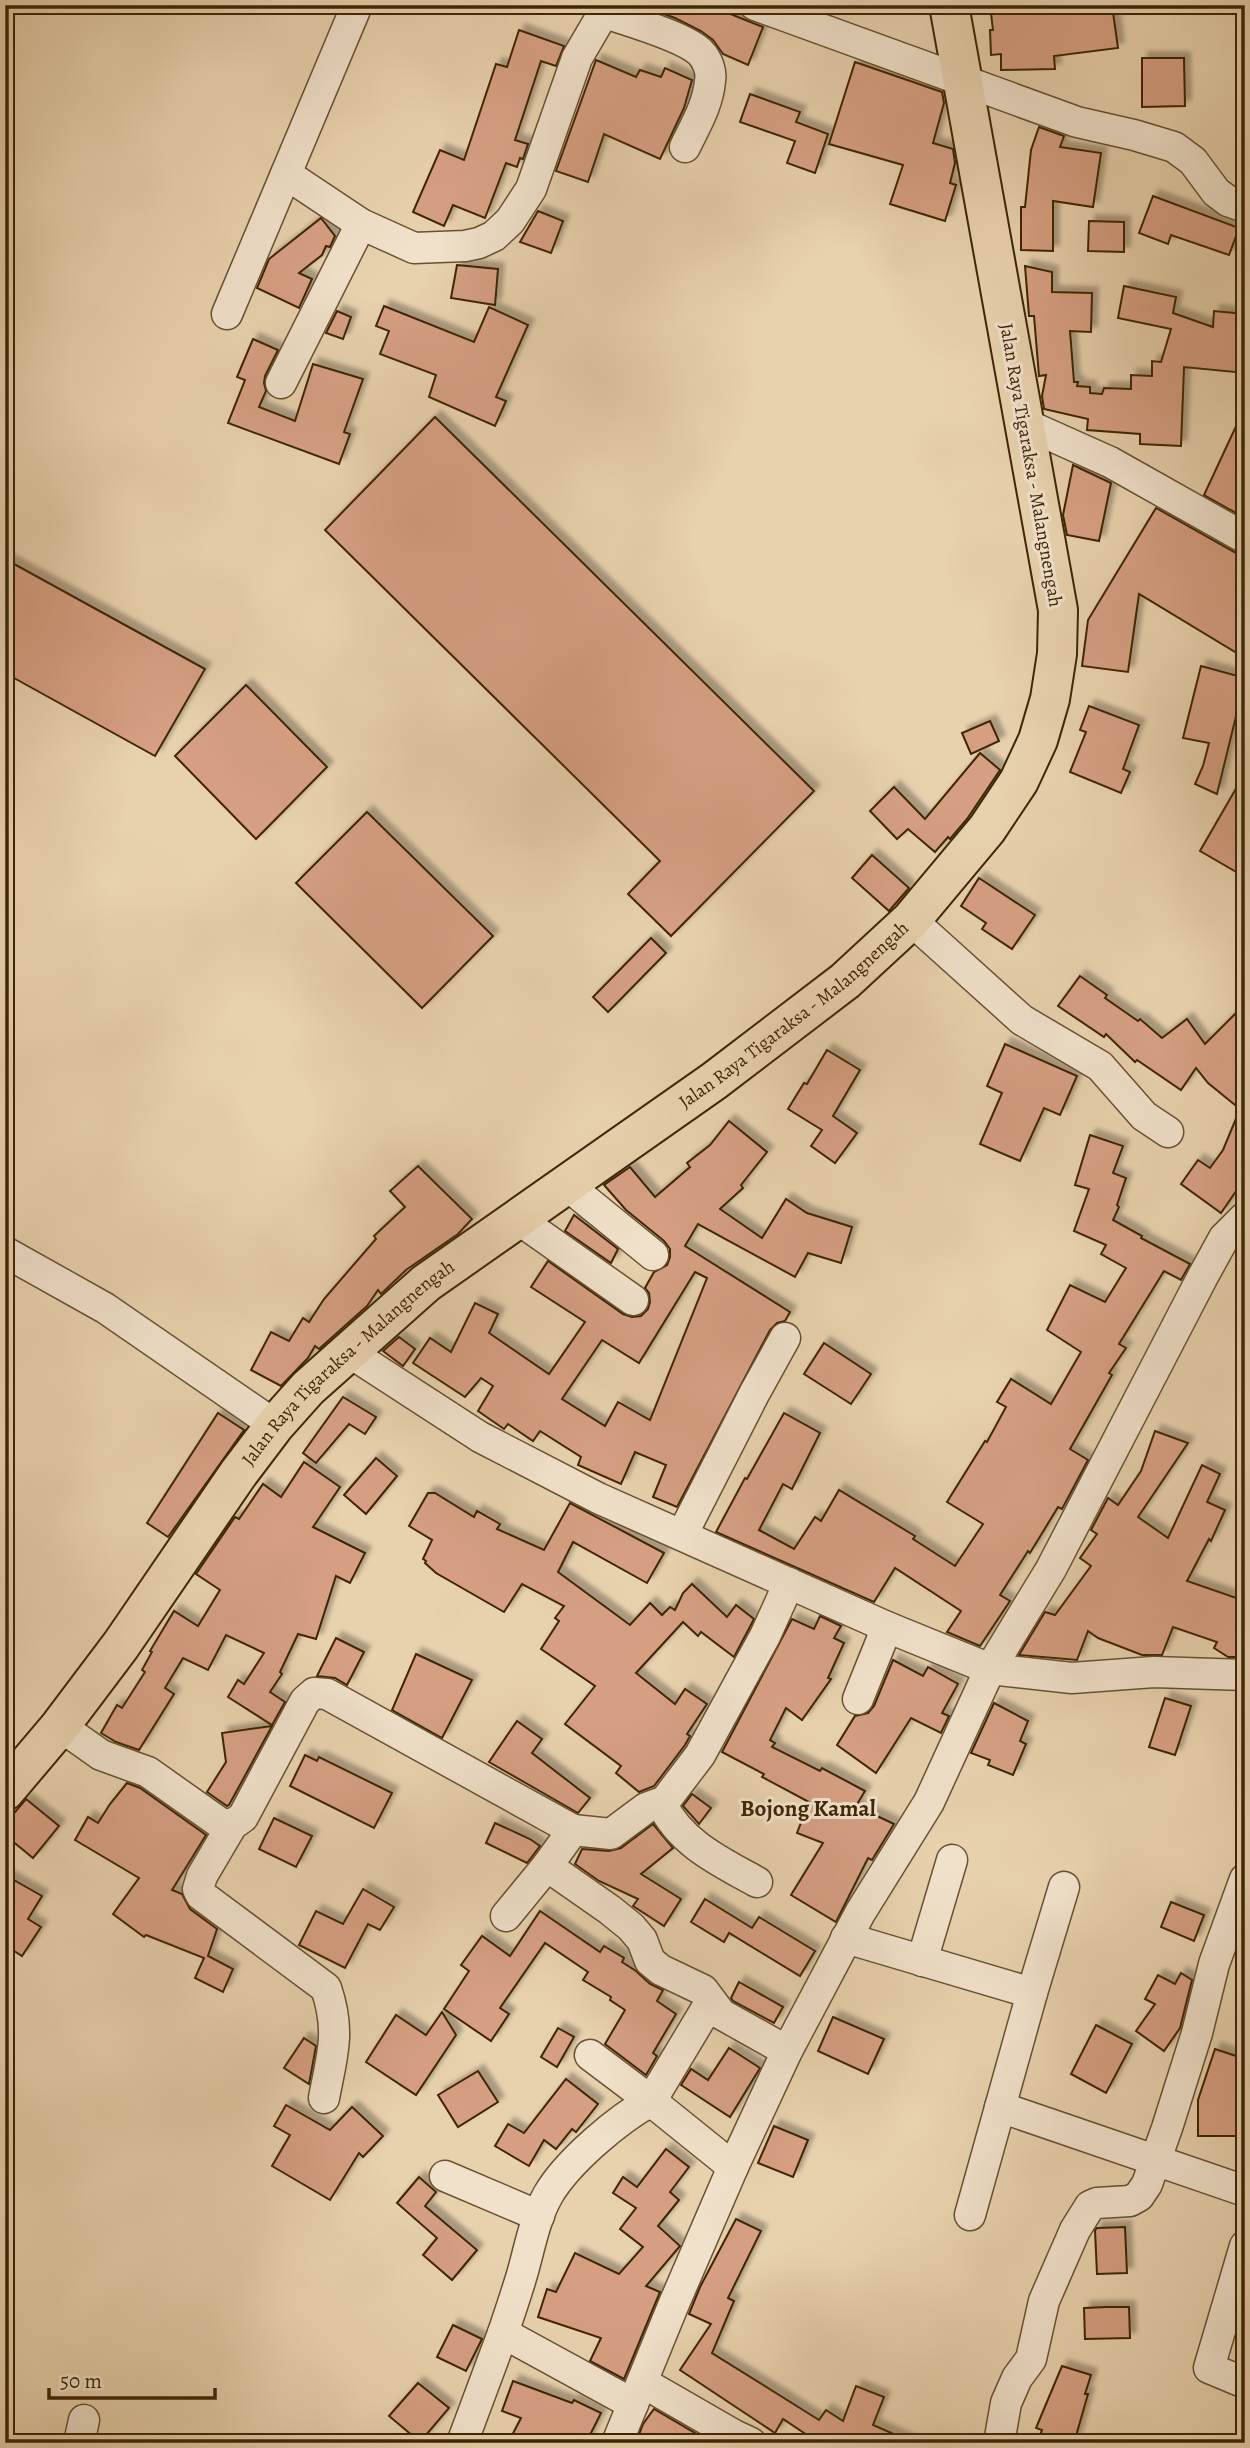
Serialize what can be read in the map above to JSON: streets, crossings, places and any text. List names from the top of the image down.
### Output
{
  "streets": {
    "main road": ["Jalan Raya Tigaraksa - Malangnengah"]
  },
  "districts": ["Bojong Kamal"],
  "scale_bar": "50 m"
}
